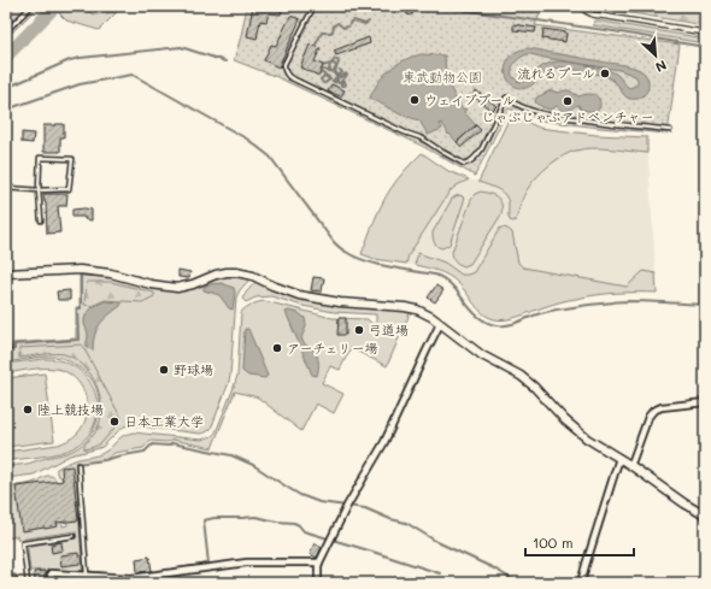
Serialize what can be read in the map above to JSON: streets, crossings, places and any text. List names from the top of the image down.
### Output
{
  "parks": ["東武動物公園"],
  "places": [
    "流れるプール",
    "ウェイブプール",
    "じゃぶじゃぶアドベンチャー",
    "弓道場",
    "アーチェリー場",
    "野球場",
    "陸上競技場",
    "日本工業大学"
  ],
  "scale_bar": "100 m",
  "north": "bottom right"
}
